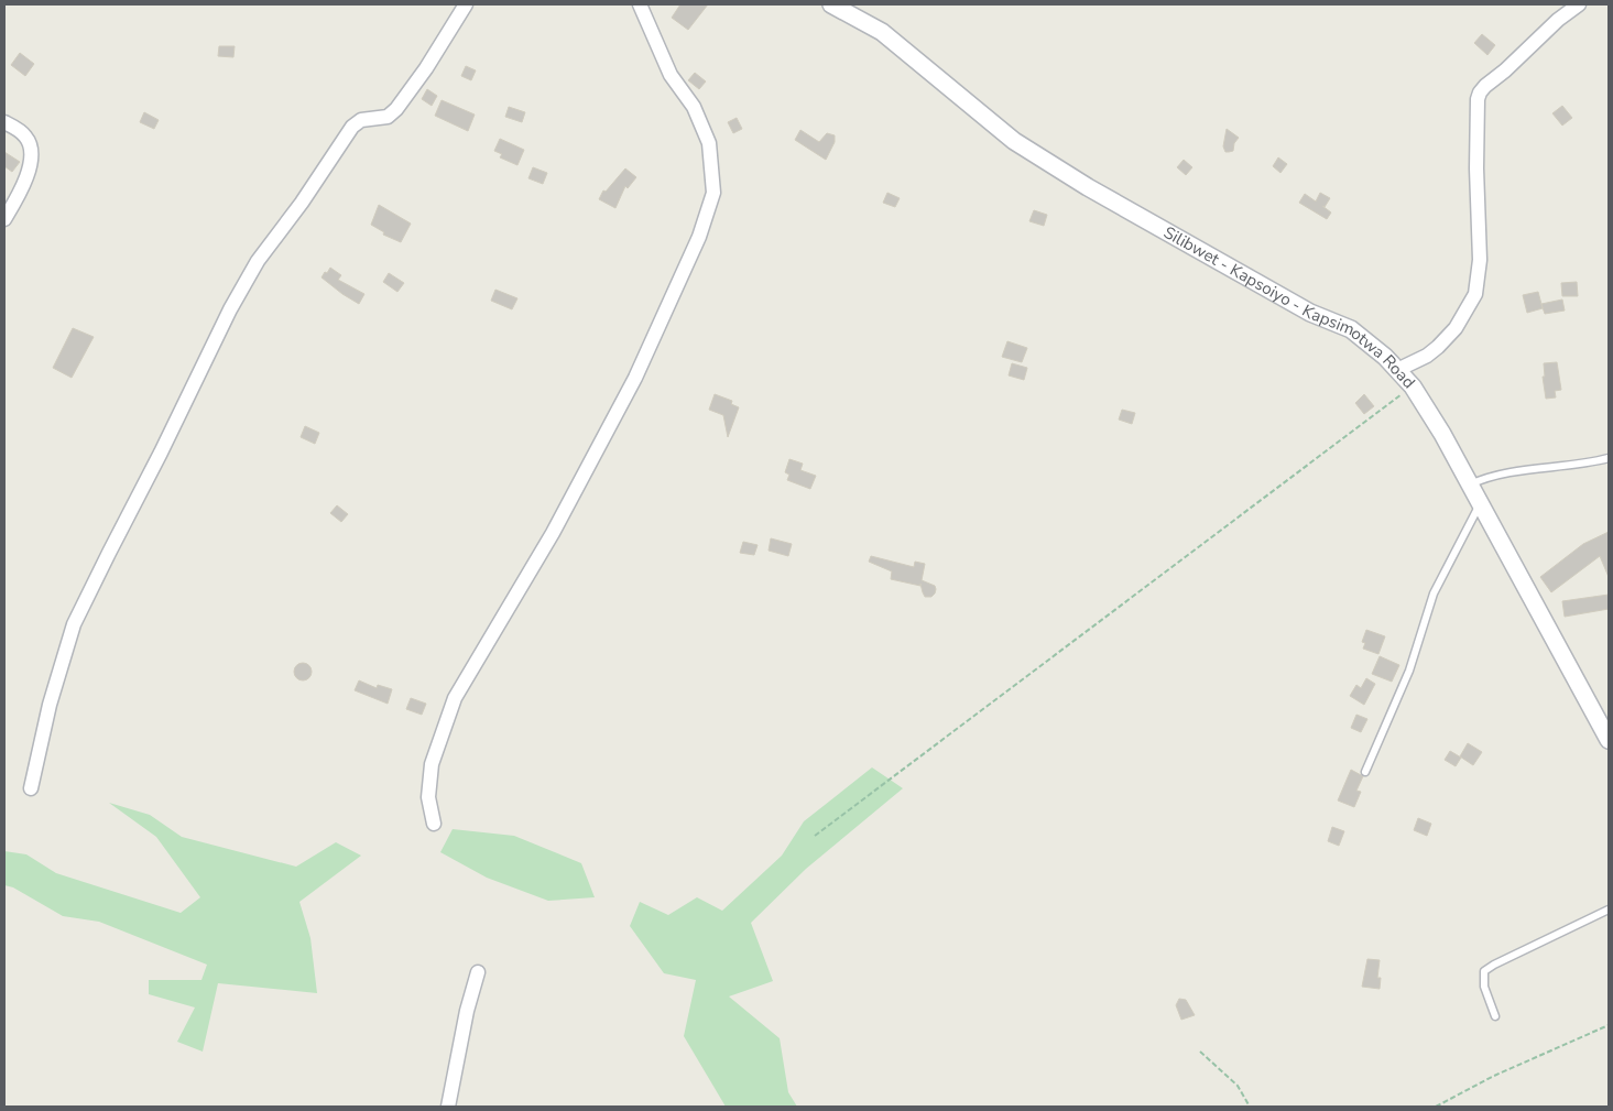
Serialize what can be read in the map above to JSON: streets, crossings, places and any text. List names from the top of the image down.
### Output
{
  "streets": {
    "street": ["Silibwet - Kapsoiyo - Kapsimotwa Road"]
  }
}
